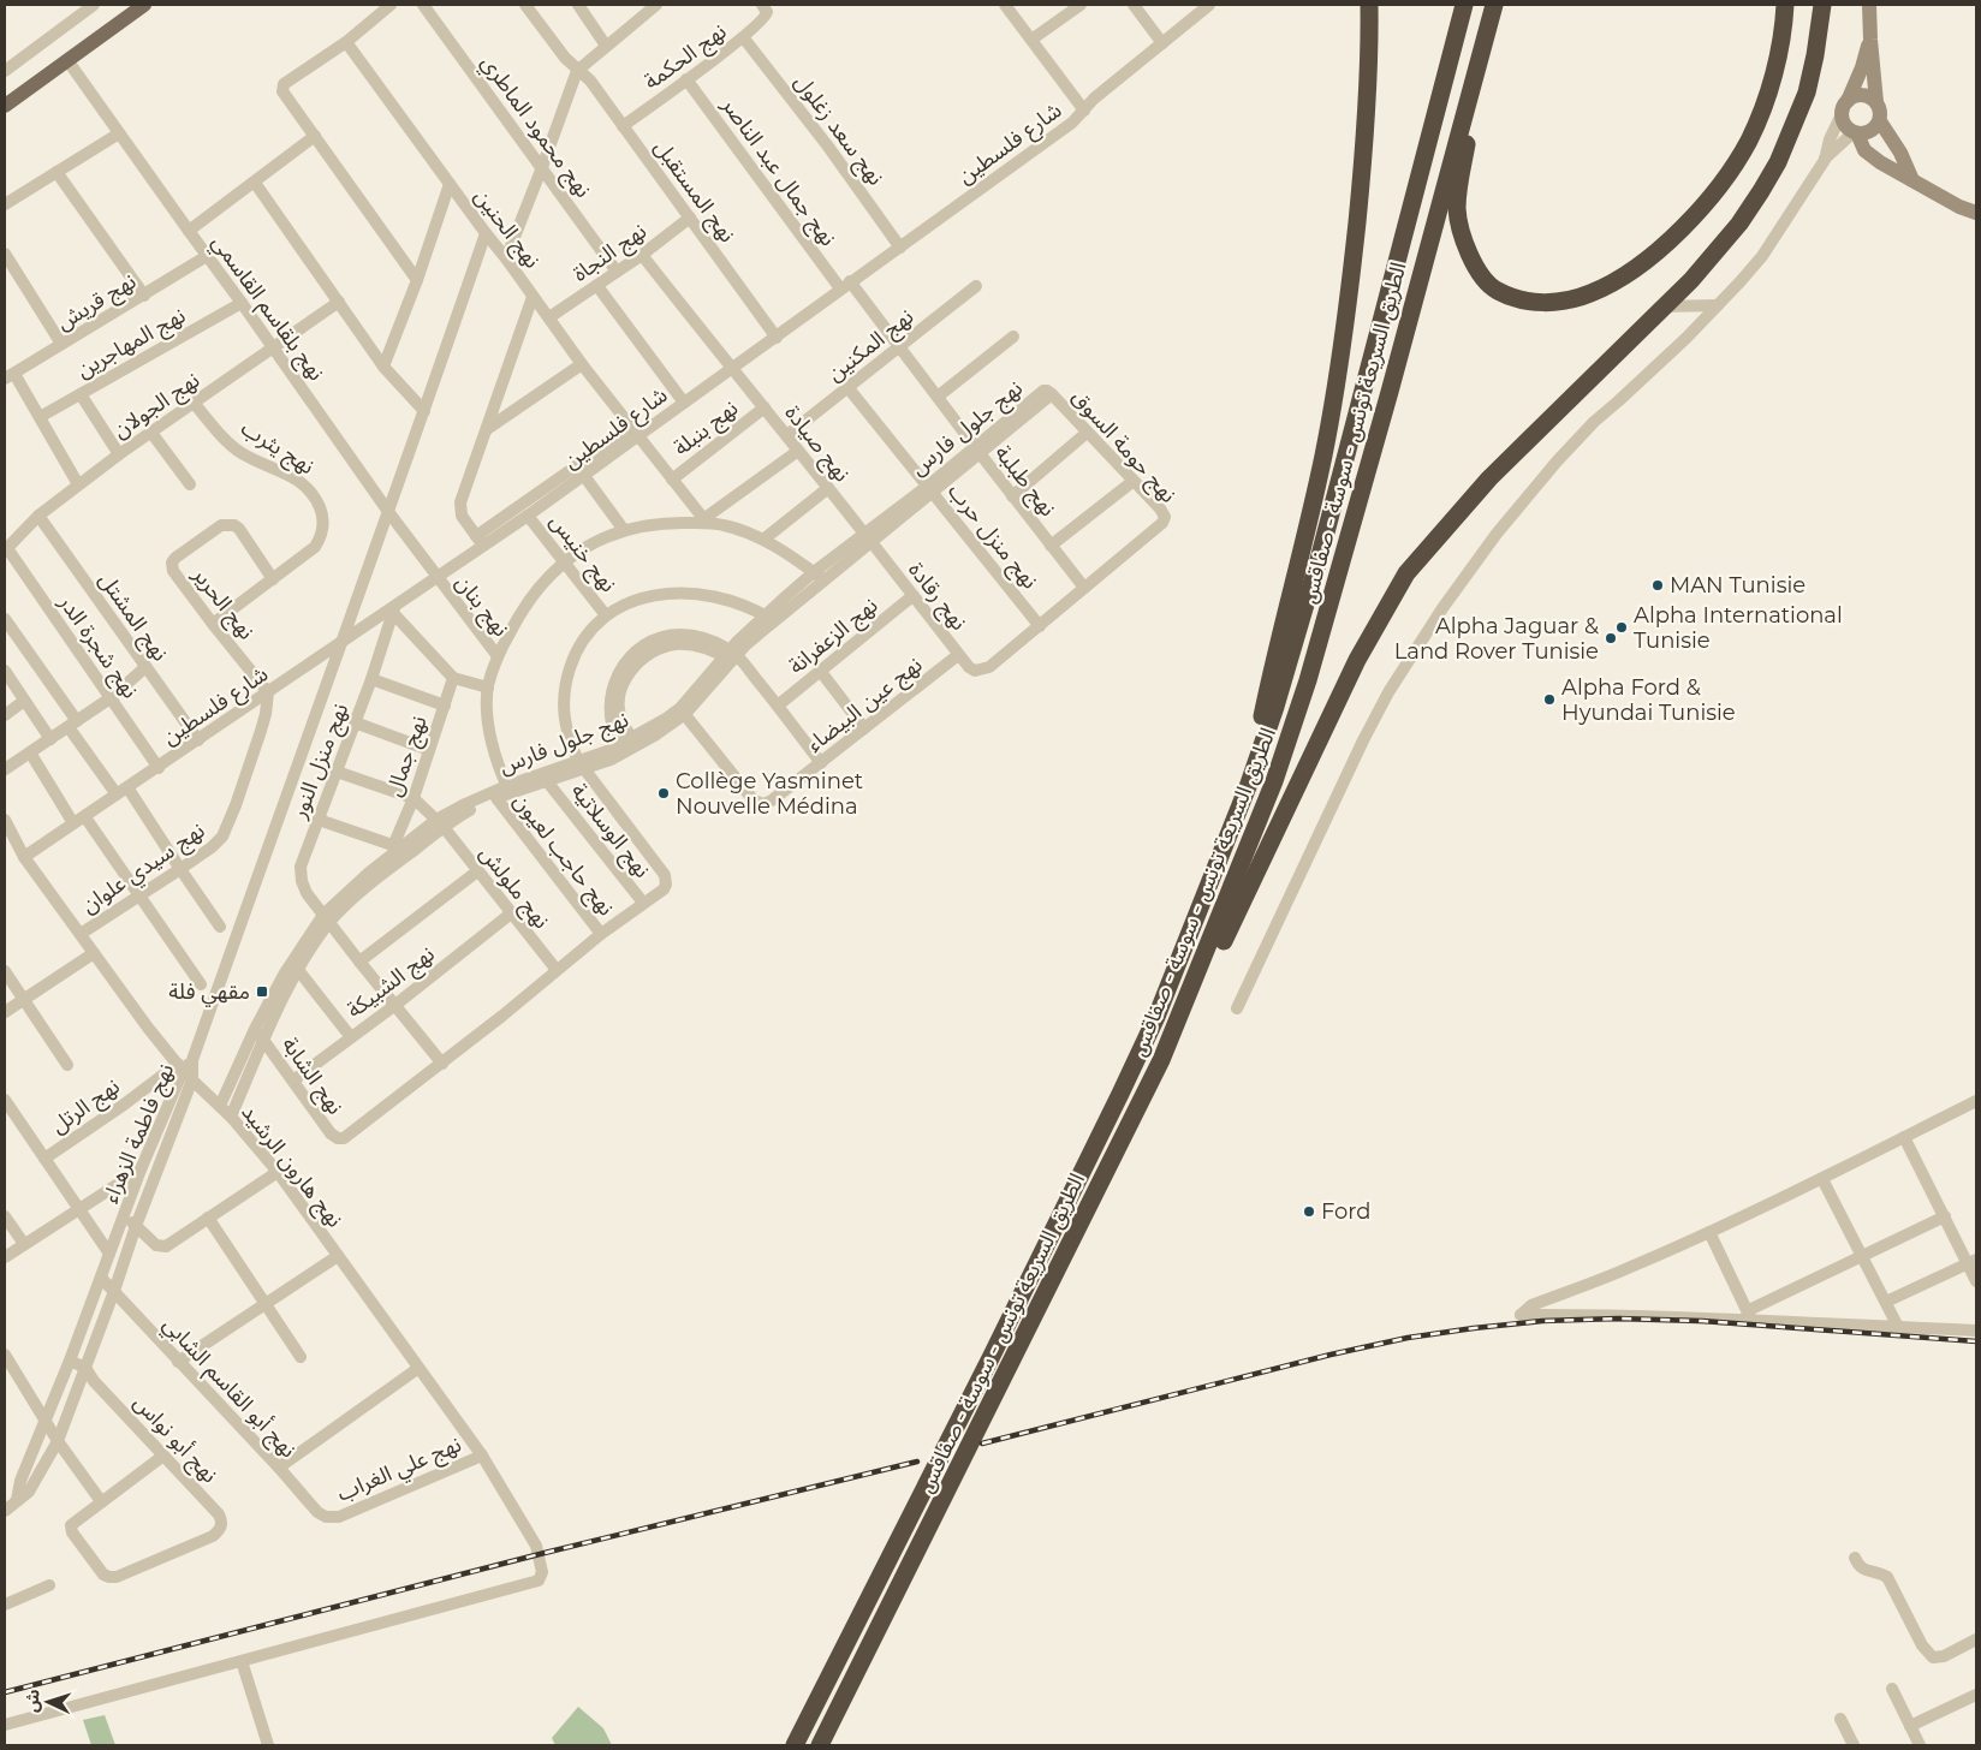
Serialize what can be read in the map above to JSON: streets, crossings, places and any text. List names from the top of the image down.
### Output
{
  "streets": {
    "highway": ["الطريق السريعة تونس - سوسة - صفاقس"],
    "street": [
      "نهج الحكمة",
      "نهج محمود الماطري",
      "نهج سعد زغلول",
      "شارع فلسطين",
      "نهج جمال عبد الناصر",
      "نهج المستقبل",
      "نهج الحنين",
      "نهج النجاة",
      "نهج قريش",
      "نهج بلقاسم القاسمي",
      "نهج المهاجرين",
      "نهج المكنين",
      "نهج الجولان",
      "نهج بنبلة",
      "نهج جلول فارس",
      "نهج صيادة",
      "نهج حومة السوق",
      "نهج يثرب",
      "نهج طبلبة",
      "نهج منزل حرب",
      "نهج خنيس",
      "نهج رقادة",
      "نهج الحرير",
      "نهج بنان",
      "نهج المشتل",
      "نهج الزعفرانة",
      "نهج شجرة الدر",
      "نهج عين البيضاء",
      "نهج جمال",
      "نهج منزل النور",
      "نهج الوسلاتية",
      "نهج حاجب لعيون",
      "نهج سيدي علوان",
      "نهج ملولش",
      "نهج الشبيكة",
      "نهج الشابة",
      "نهج الرتل",
      "نهج فاطمة الزهراء",
      "نهج هارون الرشيد",
      "نهج أبو القاسم الشابي",
      "نهج أبو نواس",
      "نهج علي الغراب"
    ]
  },
  "crossings": [
    ["نهج الحكمة", "نهج سعد زغلول"],
    ["نهج الحكمة", "نهج جمال عبد الناصر"],
    ["نهج الحكمة", "نهج المستقبل"],
    ["نهج محمود الماطري", "نهج النجاة"],
    ["نهج سعد زغلول", "شارع فلسطين"],
    ["شارع فلسطين", "نهج جمال عبد الناصر"],
    ["شارع فلسطين", "نهج المستقبل"],
    ["شارع فلسطين", "نهج الحنين"],
    ["شارع فلسطين", "نهج بلقاسم القاسمي"],
    ["شارع فلسطين", "نهج صيادة"],
    ["شارع فلسطين", "نهج طبلبة"],
    ["شارع فلسطين", "نهج خنيس"],
    ["شارع فلسطين", "نهج الحرير"],
    ["شارع فلسطين", "نهج بنان"],
    ["شارع فلسطين", "نهج المشتل"],
    ["شارع فلسطين", "نهج شجرة الدر"],
    ["شارع فلسطين", "نهج منزل النور"],
    ["شارع فلسطين", "نهج سيدي علوان"],
    ["شارع فلسطين", "نهج فاطمة الزهراء"],
    ["شارع فلسطين", "نهج هارون الرشيد"],
    ["نهج جمال عبد الناصر", "نهج طبلبة"],
    ["نهج المستقبل", "نهج النجاة"],
    ["نهج الحنين", "نهج النجاة"],
    ["نهج الحنين", "نهج بنبلة"],
    ["نهج النجاة", "نهج صيادة"],
    ["نهج قريش", "نهج بلقاسم القاسمي"],
    ["نهج بلقاسم القاسمي", "نهج المهاجرين"],
    ["نهج بلقاسم القاسمي", "نهج الجولان"],
    ["نهج بلقاسم القاسمي", "نهج بنان"],
    ["نهج المكنين", "نهج صيادة"],
    ["نهج المكنين", "نهج طبلبة"],
    ["نهج المكنين", "نهج منزل حرب"],
    ["نهج الجولان", "نهج يثرب"],
    ["نهج الجولان", "نهج المشتل"],
    ["نهج الجولان", "نهج شجرة الدر"],
    ["نهج بنبلة", "نهج صيادة"],
    ["نهج جلول فارس", "نهج صيادة"],
    ["نهج جلول فارس", "نهج حومة السوق"],
    ["نهج جلول فارس", "نهج طبلبة"],
    ["نهج جلول فارس", "نهج منزل حرب"],
    ["نهج جلول فارس", "نهج رقادة"],
    ["نهج جلول فارس", "نهج عين البيضاء"],
    ["نهج جلول فارس", "نهج جمال"],
    ["نهج جلول فارس", "نهج منزل النور"],
    ["نهج جلول فارس", "نهج الوسلاتية"],
    ["نهج جلول فارس", "نهج حاجب لعيون"],
    ["نهج جلول فارس", "نهج ملولش"],
    ["نهج جلول فارس", "نهج الشابة"],
    ["نهج جلول فارس", "نهج هارون الرشيد"],
    ["نهج صيادة", "نهج رقادة"],
    ["نهج حومة السوق", "نهج طبلبة"],
    ["نهج يثرب", "نهج الحرير"],
    ["نهج منزل حرب", "نهج رقادة"],
    ["نهج رقادة", "نهج الزعفرانة"],
    ["نهج رقادة", "نهج عين البيضاء"],
    ["نهج الحرير", "نهج سيدي علوان"],
    ["نهج جمال", "نهج ملولش"],
    ["نهج منزل النور", "نهج الشبيكة"],
    ["نهج منزل النور", "نهج الشابة"],
    ["نهج سيدي علوان", "نهج هارون الرشيد"],
    ["نهج ملولش", "نهج الشبيكة"],
    ["نهج الشبيكة", "نهج الشابة"],
    ["نهج الرتل", "نهج فاطمة الزهراء"],
    ["نهج الرتل", "نهج هارون الرشيد"],
    ["نهج فاطمة الزهراء", "نهج هارون الرشيد"],
    ["نهج فاطمة الزهراء", "نهج أبو القاسم الشابي"],
    ["نهج فاطمة الزهراء", "نهج أبو نواس"],
    ["نهج هارون الرشيد", "نهج علي الغراب"],
    ["نهج أبو القاسم الشابي", "نهج علي الغراب"]
  ],
  "places": {
    "other": [
      "MAN Tunisie",
      "Alpha International Tunisie",
      "Alpha Jaguar & Land Rover Tunisie",
      "Alpha Ford & Hyundai Tunisie",
      "Collège Yasminet Nouvelle Médina",
      "Ford"
    ],
    "transit": ["مقهي فلة"]
  },
  "north": "left"
}
